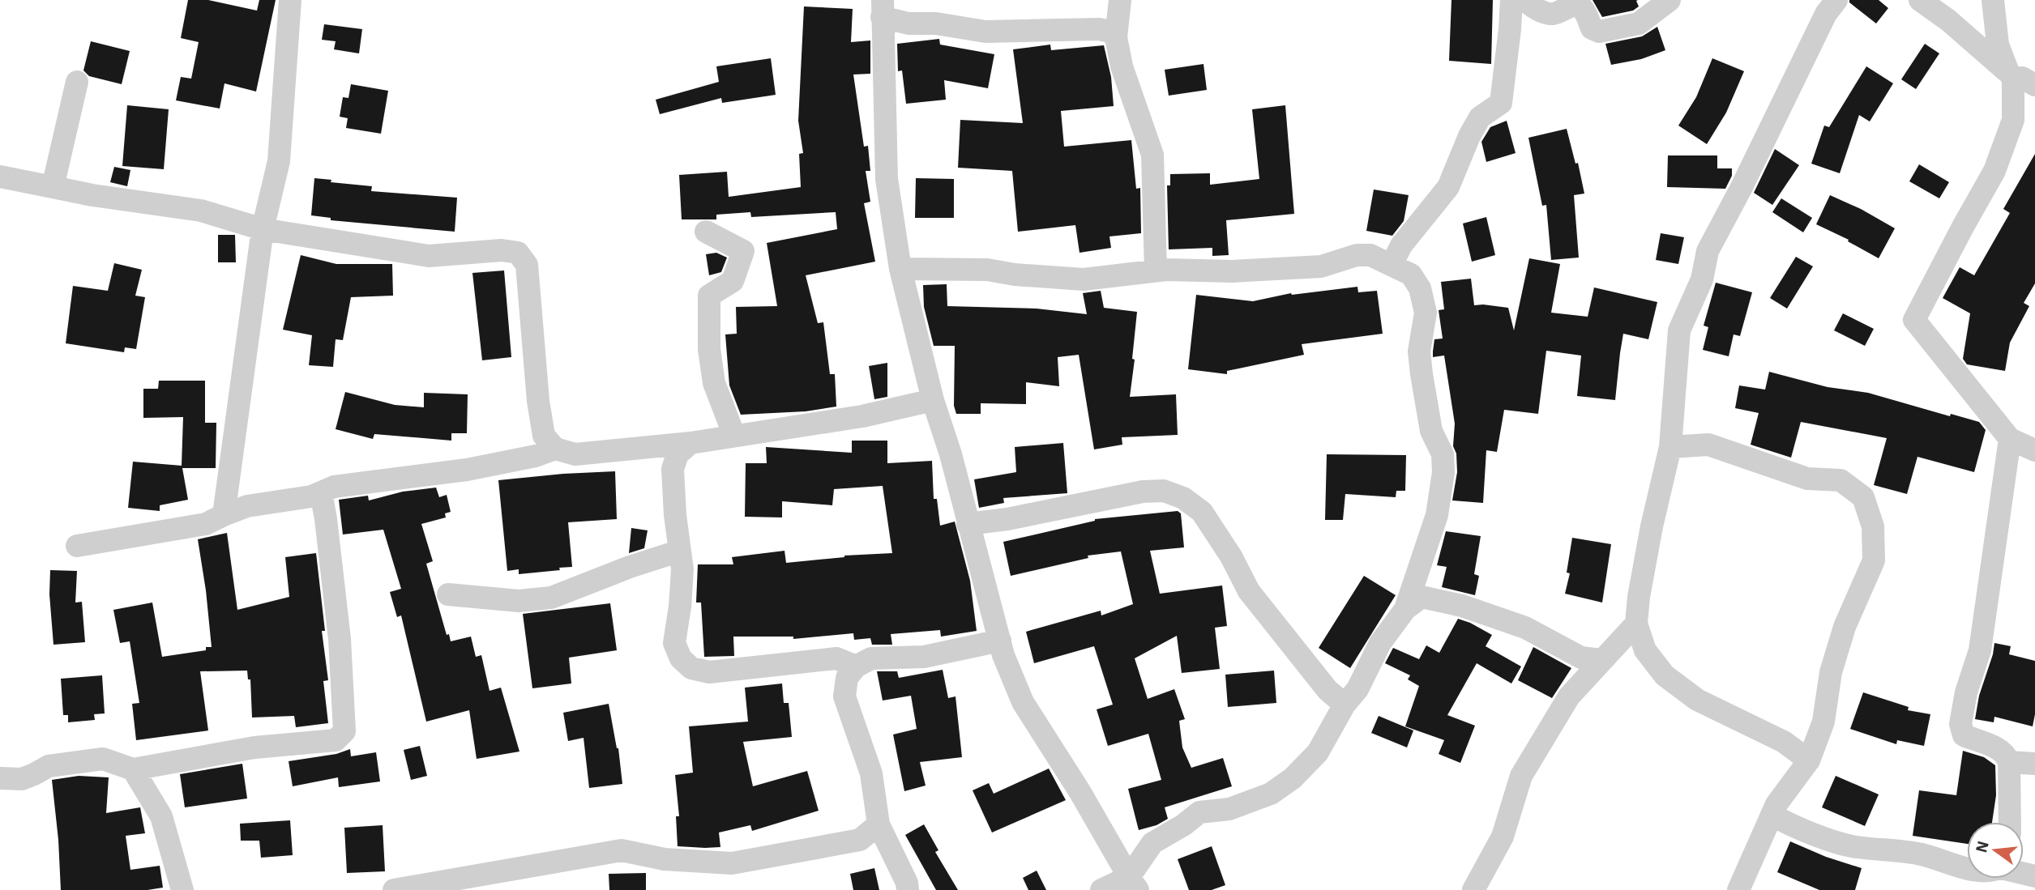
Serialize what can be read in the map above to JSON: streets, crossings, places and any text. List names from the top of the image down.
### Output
{
  "north": "left"
}
